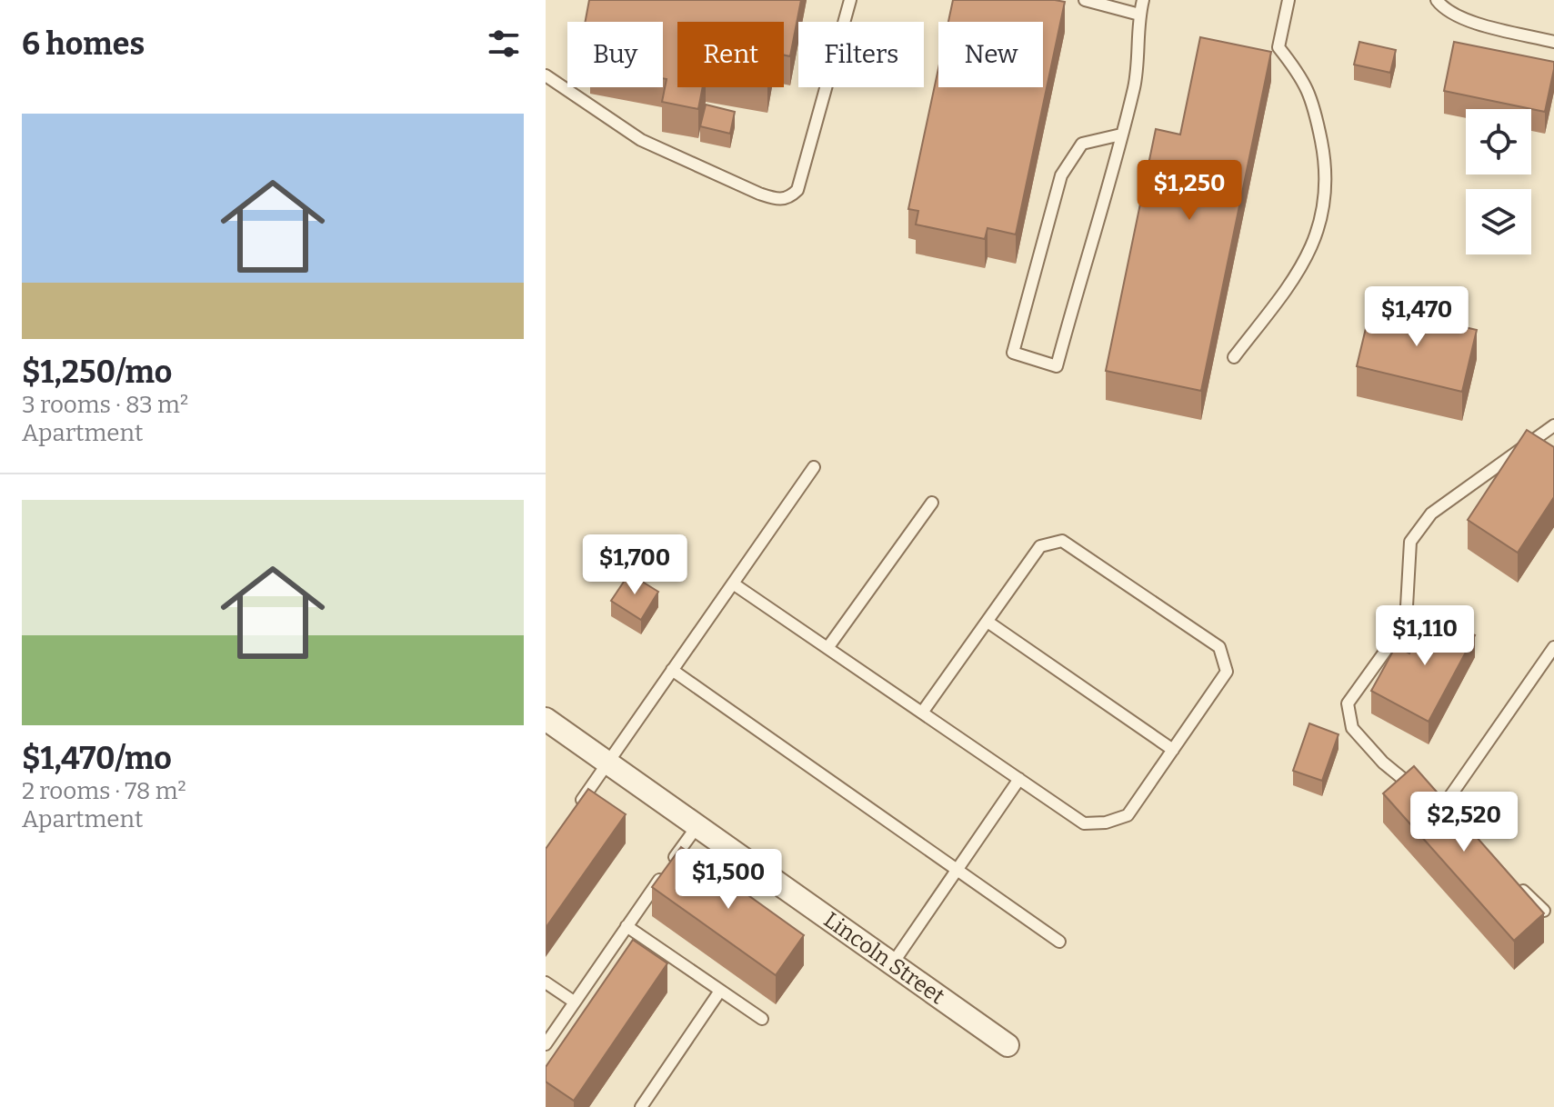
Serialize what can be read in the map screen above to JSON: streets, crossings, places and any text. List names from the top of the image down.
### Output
{
  "streets": {
    "street": ["Lincoln Street"]
  },
  "page": {
    "heading": "6 homes",
    "chip": [
      "Buy",
      "Rent",
      "Filters",
      "New"
    ],
    "list": [
      {
        "name": "$1,250/mo",
        "note": "3 rooms · 83 m² · Apartment"
      },
      {
        "name": "$1,470/mo",
        "note": "2 rooms · 78 m² · Apartment"
      }
    ],
    "price": [
      "$1,250",
      "$1,470",
      "$1,700",
      "$1,110",
      "$2,520",
      "$1,500"
    ]
  }
}
